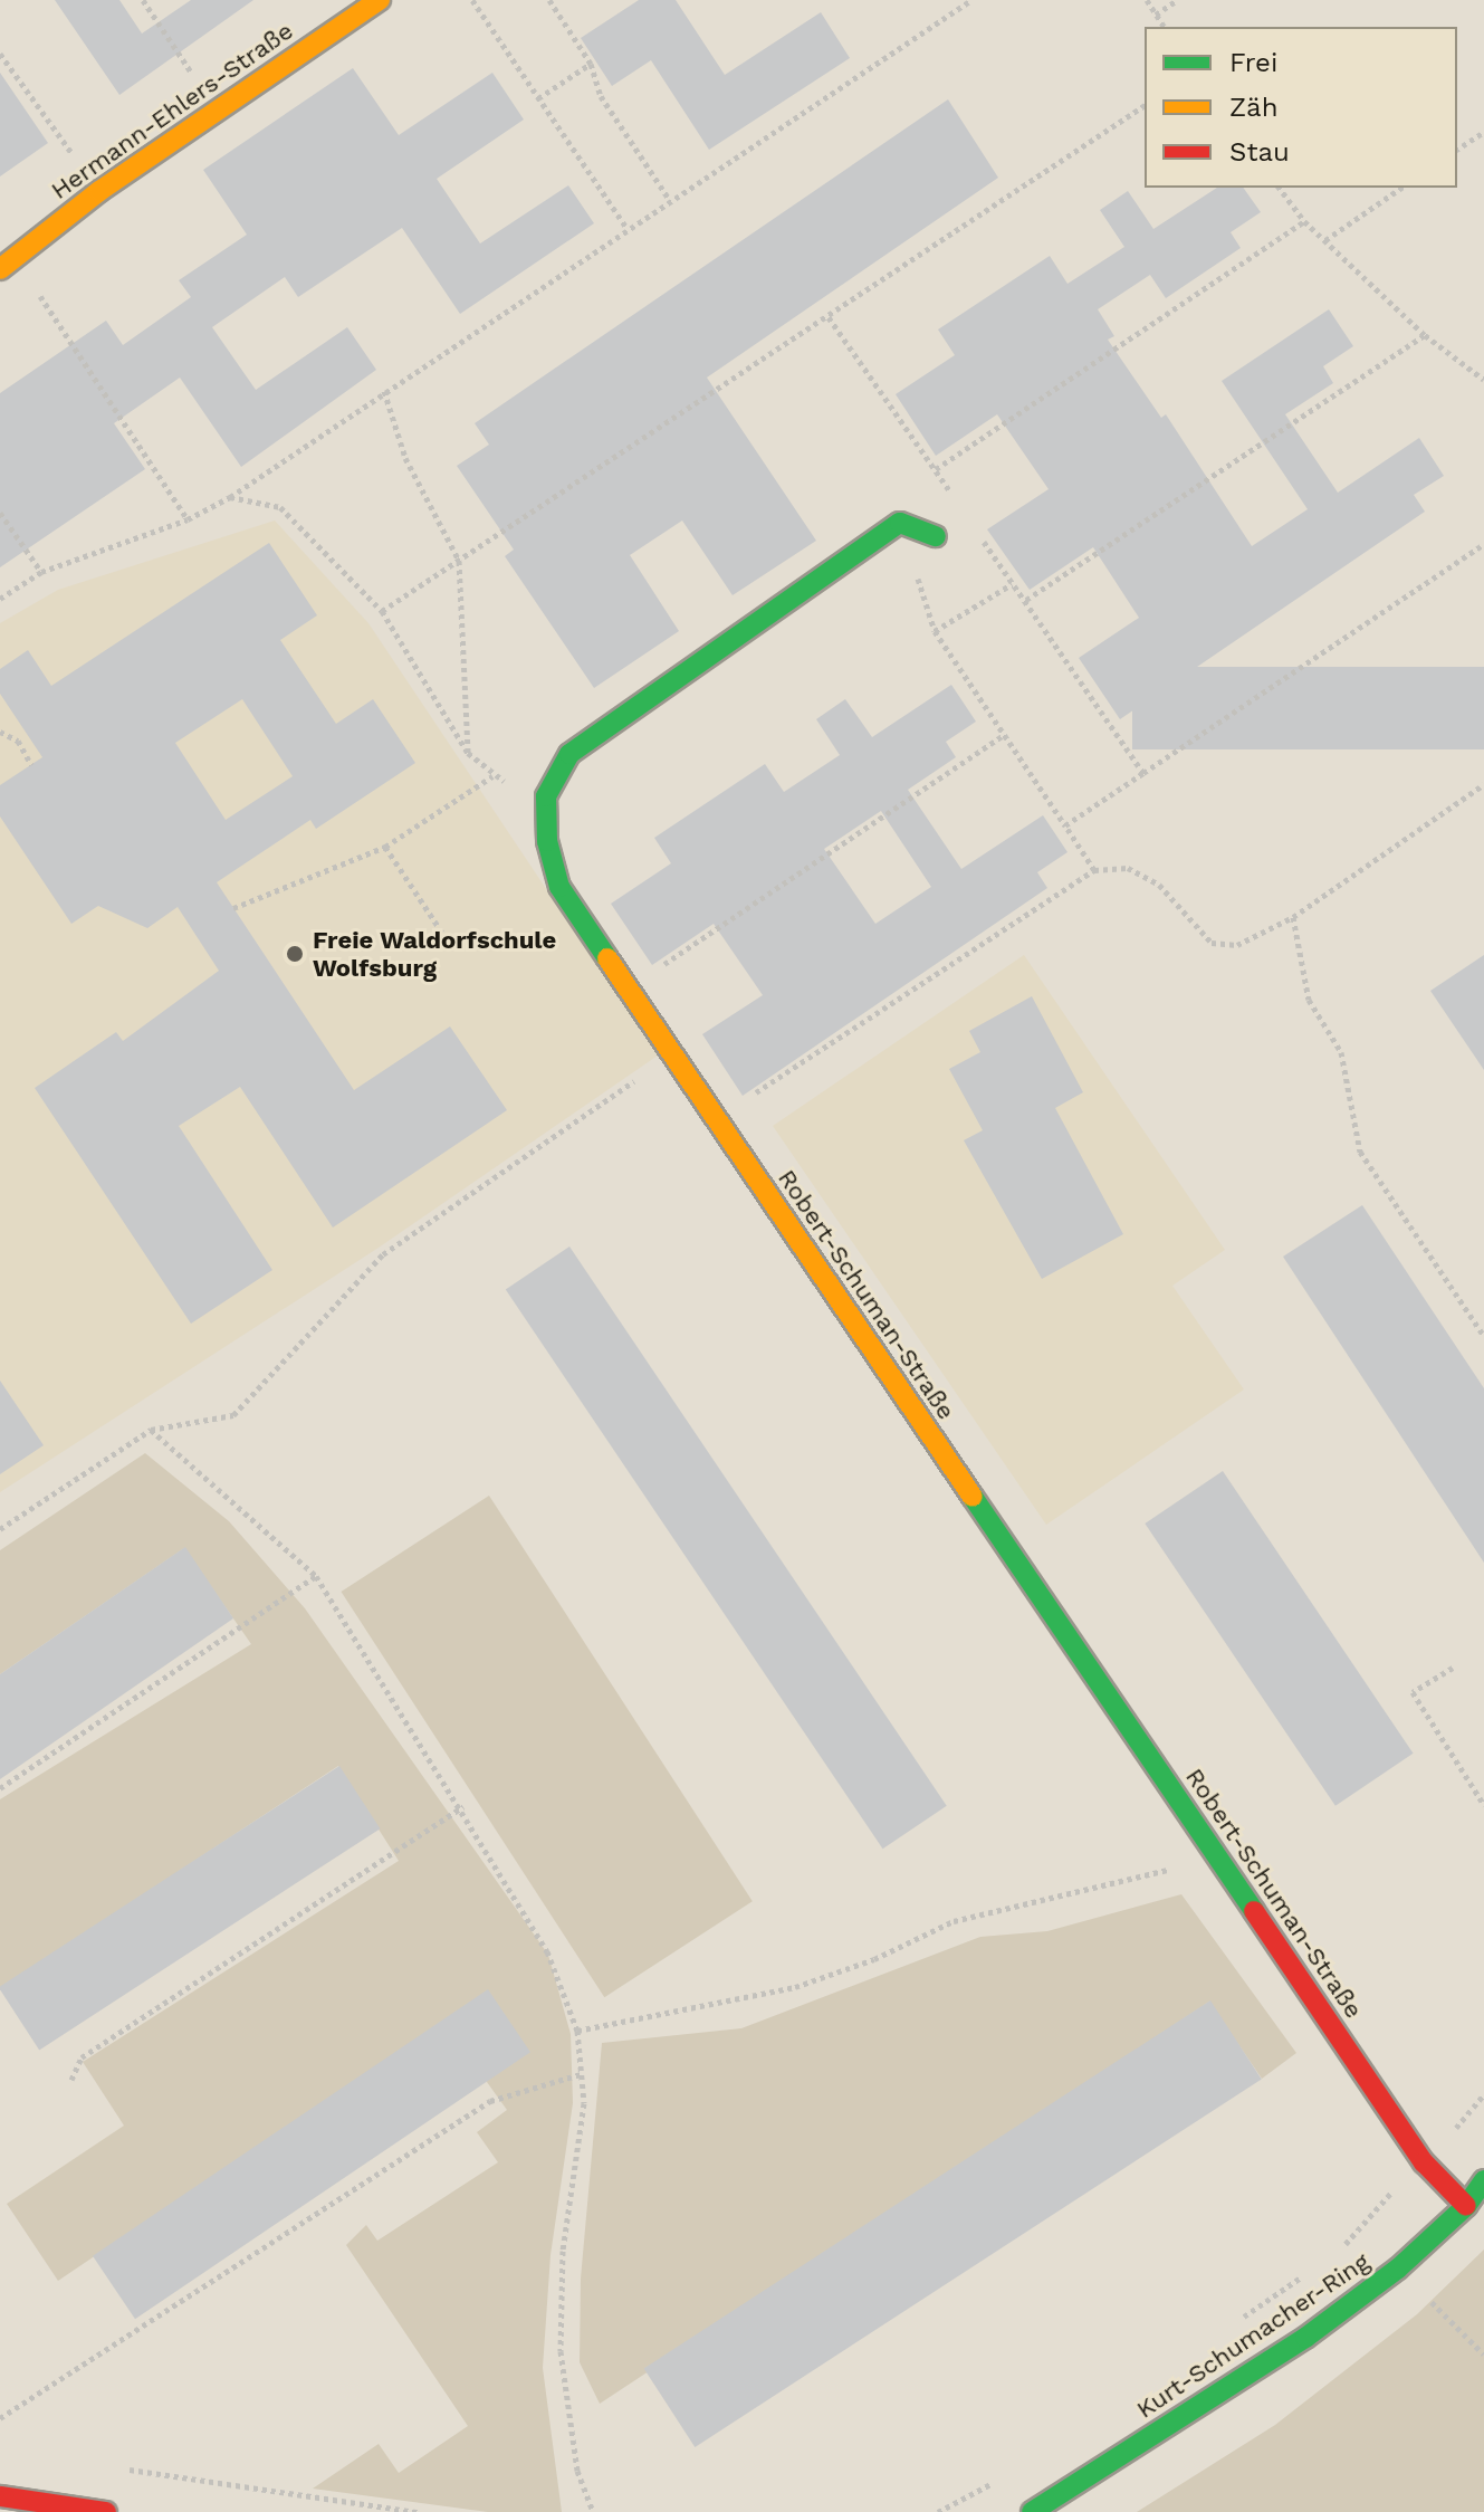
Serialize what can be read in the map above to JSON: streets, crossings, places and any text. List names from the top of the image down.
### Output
{
  "streets": {
    "street": ["Hermann-Ehlers-Straße", "Robert-Schuman-Straße", "Kurt-Schumacher-Ring"]
  },
  "crossings": [
    ["Robert-Schuman-Straße", "Kurt-Schumacher-Ring"]
  ],
  "places": ["Freie Waldorfschule Wolfsburg"],
  "legend": ["Frei", "Zäh", "Stau"]
}
